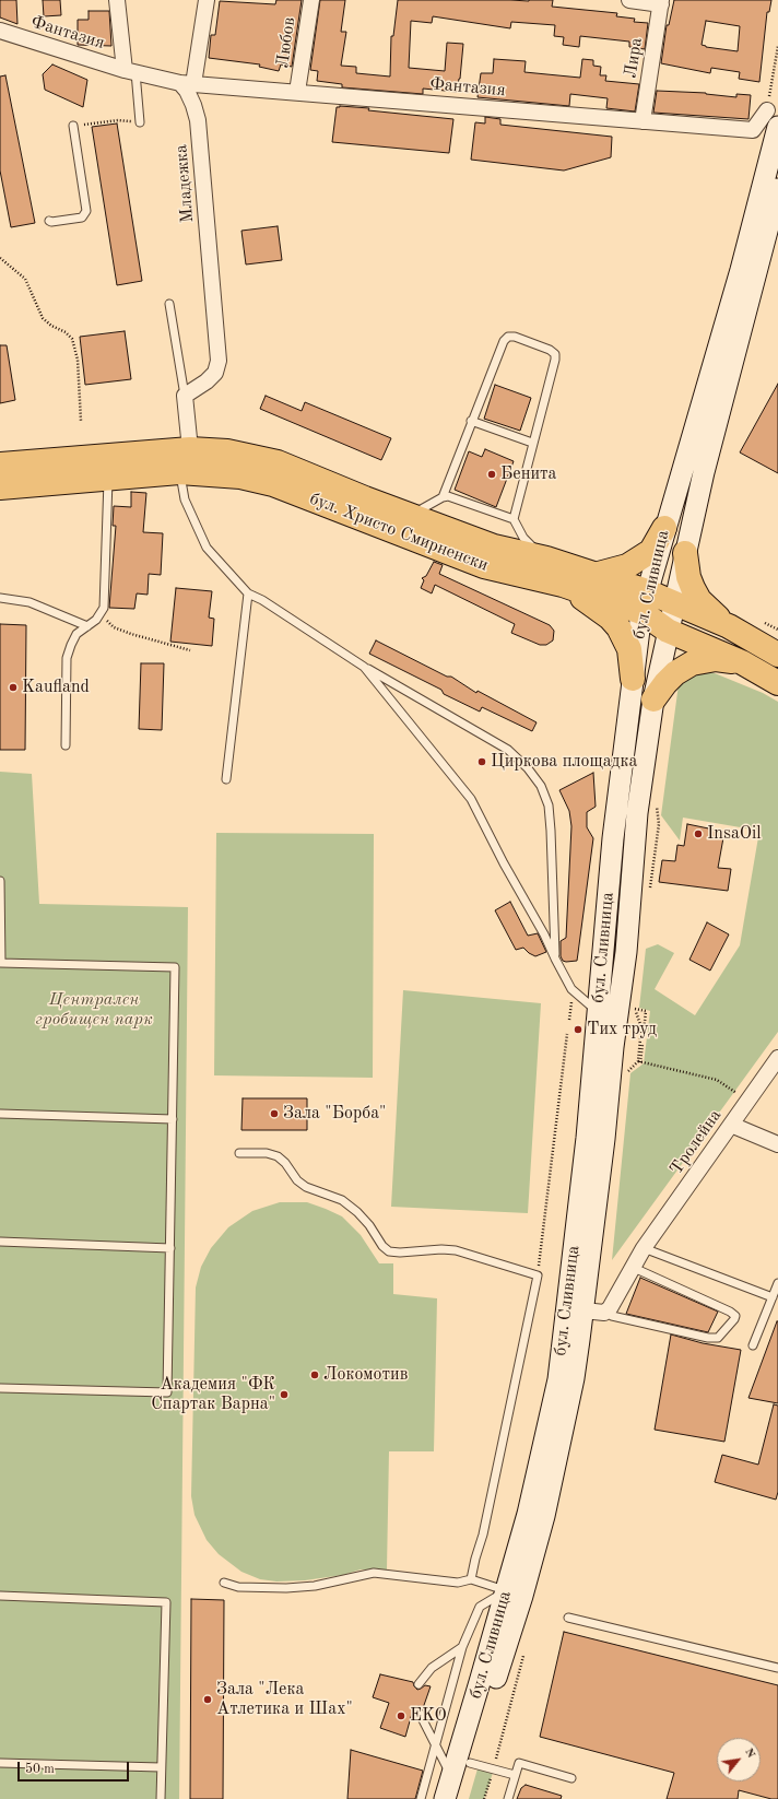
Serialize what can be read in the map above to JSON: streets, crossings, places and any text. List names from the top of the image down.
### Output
{
  "streets": {
    "main road": ["бул. Христо Смирненски", "бул. Сливница"],
    "street": [
      "Фантазия",
      "Любов",
      "Лира",
      "Младежка",
      "Тролейна"
    ]
  },
  "crossings": [
    ["Фантазия", "Любов"],
    ["Фантазия", "Лира"],
    ["Фантазия", "Младежка"],
    ["Фантазия", "бул. Сливница"],
    ["бул. Христо Смирненски", "бул. Сливница"]
  ],
  "parks": ["Централен гробищен парк"],
  "places": [
    "Бенита",
    "Kaufland",
    "Циркова площадка",
    "InsaOil",
    "Тих труд",
    "Зала \"Борба\"",
    "Локомотив",
    "Академия \"ФК Спартак Варна\"",
    "Зала \"Лека Атлетика и Шах\"",
    "EKO"
  ],
  "scale_bar": "50 m",
  "north": "top right"
}
